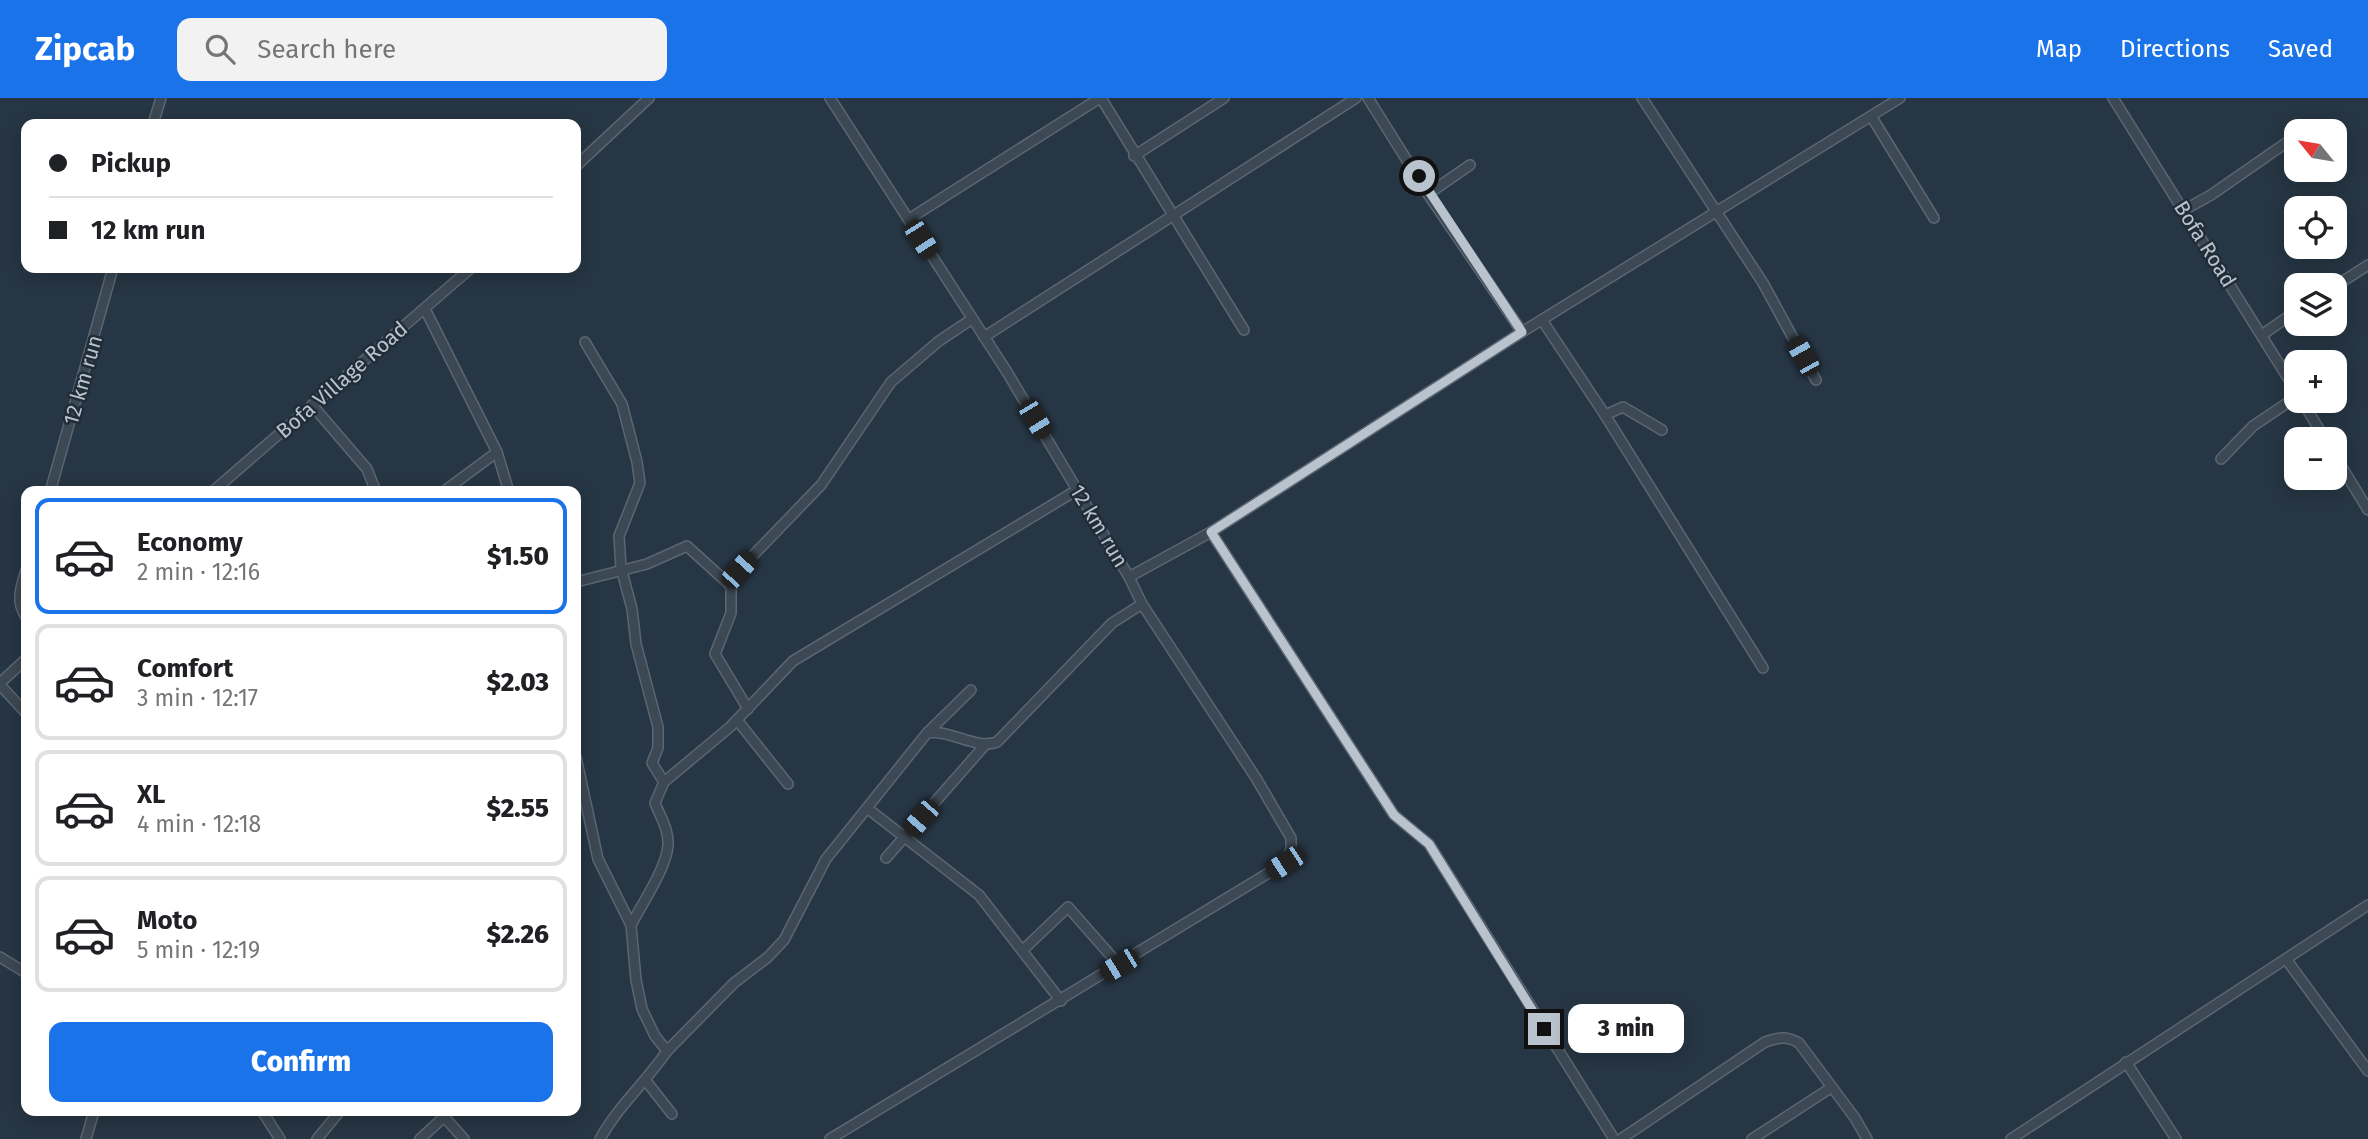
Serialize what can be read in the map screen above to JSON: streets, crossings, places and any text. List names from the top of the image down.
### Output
{
  "streets": {
    "street": ["Bofa Road", "12 km run", "Bofa Village Road"]
  },
  "north": "top left",
  "page": {
    "header": "Zipcab",
    "search": "Search here",
    "nav": ["Map", "Directions", "Saved"],
    "map_buttons": ["+", "−"],
    "banner": ["Pickup", "12 km run"],
    "list": [
      {
        "name": "Economy",
        "note": "2 min · 12:16",
        "value": "$1.50"
      },
      {
        "name": "Comfort",
        "note": "3 min · 12:17",
        "value": "$2.03"
      },
      {
        "name": "XL",
        "note": "4 min · 12:18",
        "value": "$2.55"
      },
      {
        "name": "Moto",
        "note": "5 min · 12:19",
        "value": "$2.26"
      }
    ],
    "bubble": "3 min",
    "buttons": "Confirm"
  }
}
